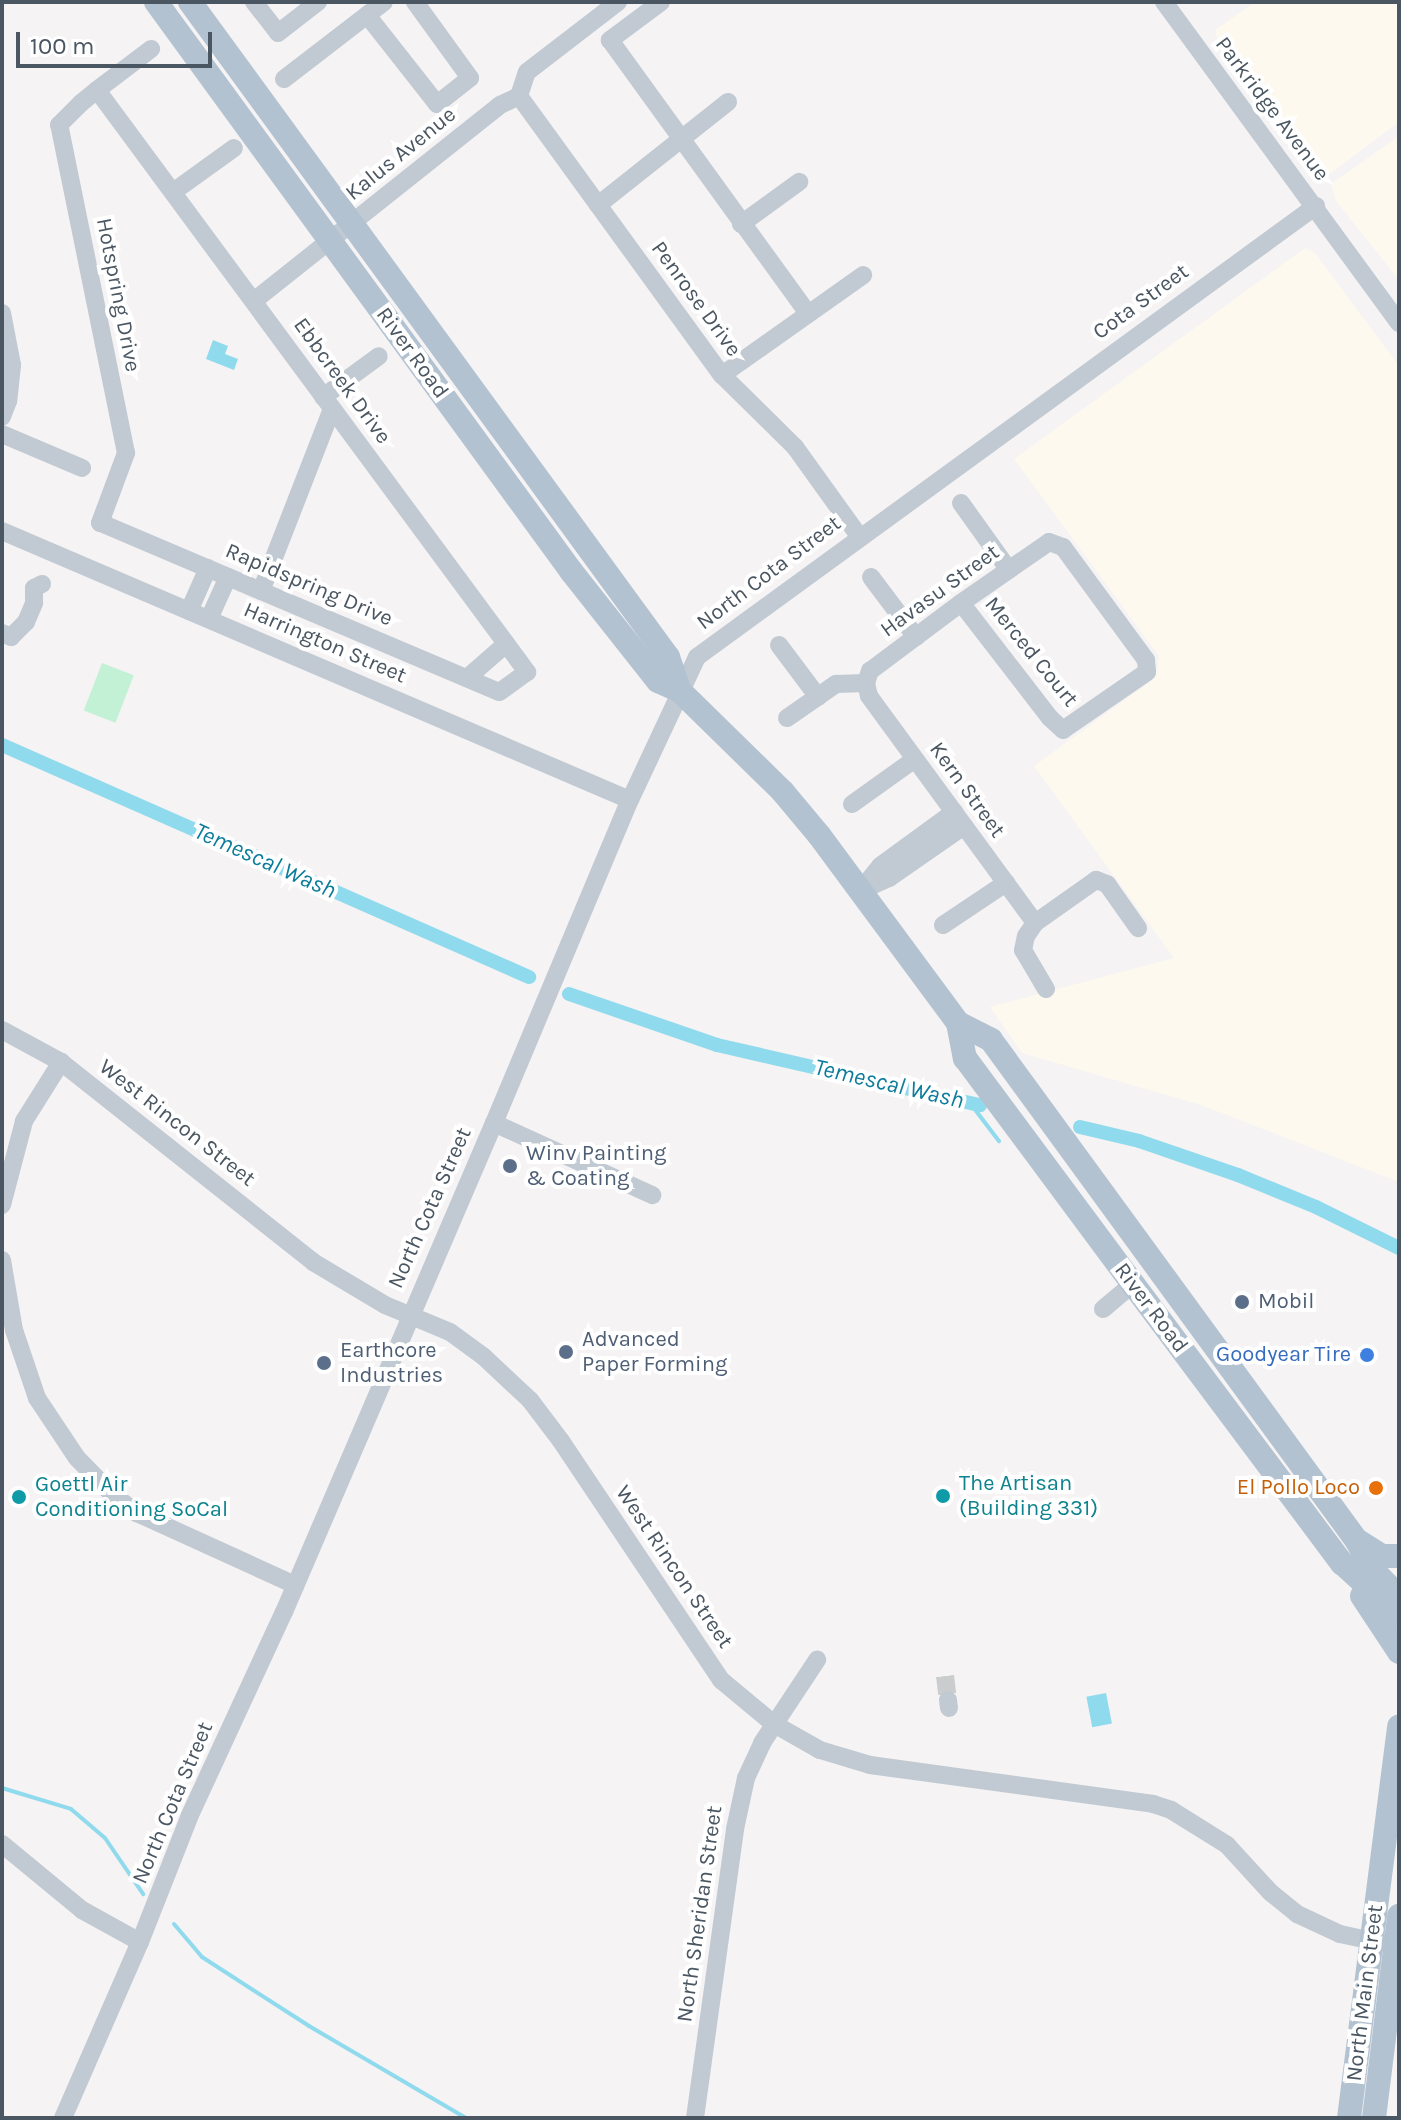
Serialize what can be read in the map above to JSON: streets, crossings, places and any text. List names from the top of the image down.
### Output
{
  "streets": {
    "main road": ["River Road", "North Main Street"],
    "street": [
      "Parkridge Avenue",
      "Kalus Avenue",
      "Hotspring Drive",
      "Penrose Drive",
      "Cota Street",
      "Ebbcreek Drive",
      "North Cota Street",
      "Rapidspring Drive",
      "Havasu Street",
      "Harrington Street",
      "Merced Court",
      "Kern Street",
      "West Rincon Street",
      "North Sheridan Street"
    ]
  },
  "crossings": [
    ["Parkridge Avenue", "Cota Street"],
    ["Kalus Avenue", "Penrose Drive"],
    ["Kalus Avenue", "River Road"],
    ["Kalus Avenue", "Ebbcreek Drive"],
    ["Hotspring Drive", "Ebbcreek Drive"],
    ["Hotspring Drive", "Rapidspring Drive"],
    ["Penrose Drive", "North Cota Street"],
    ["Cota Street", "North Cota Street"],
    ["River Road", "North Cota Street"],
    ["Ebbcreek Drive", "Rapidspring Drive"],
    ["North Cota Street", "Harrington Street"],
    ["North Cota Street", "West Rincon Street"],
    ["Havasu Street", "Merced Court"],
    ["Havasu Street", "Kern Street"],
    ["West Rincon Street", "North Sheridan Street"],
    ["West Rincon Street", "North Main Street"]
  ],
  "water": ["Temescal Wash"],
  "places": [
    "Winv Painting & Coating",
    "Mobil",
    "Advanced Paper Forming",
    "Goodyear Tire",
    "Earthcore Industries",
    "El Pollo Loco",
    "The Artisan (Building 331)",
    "Goettl Air Conditioning SoCal"
  ],
  "scale_bar": "100 m"
}
